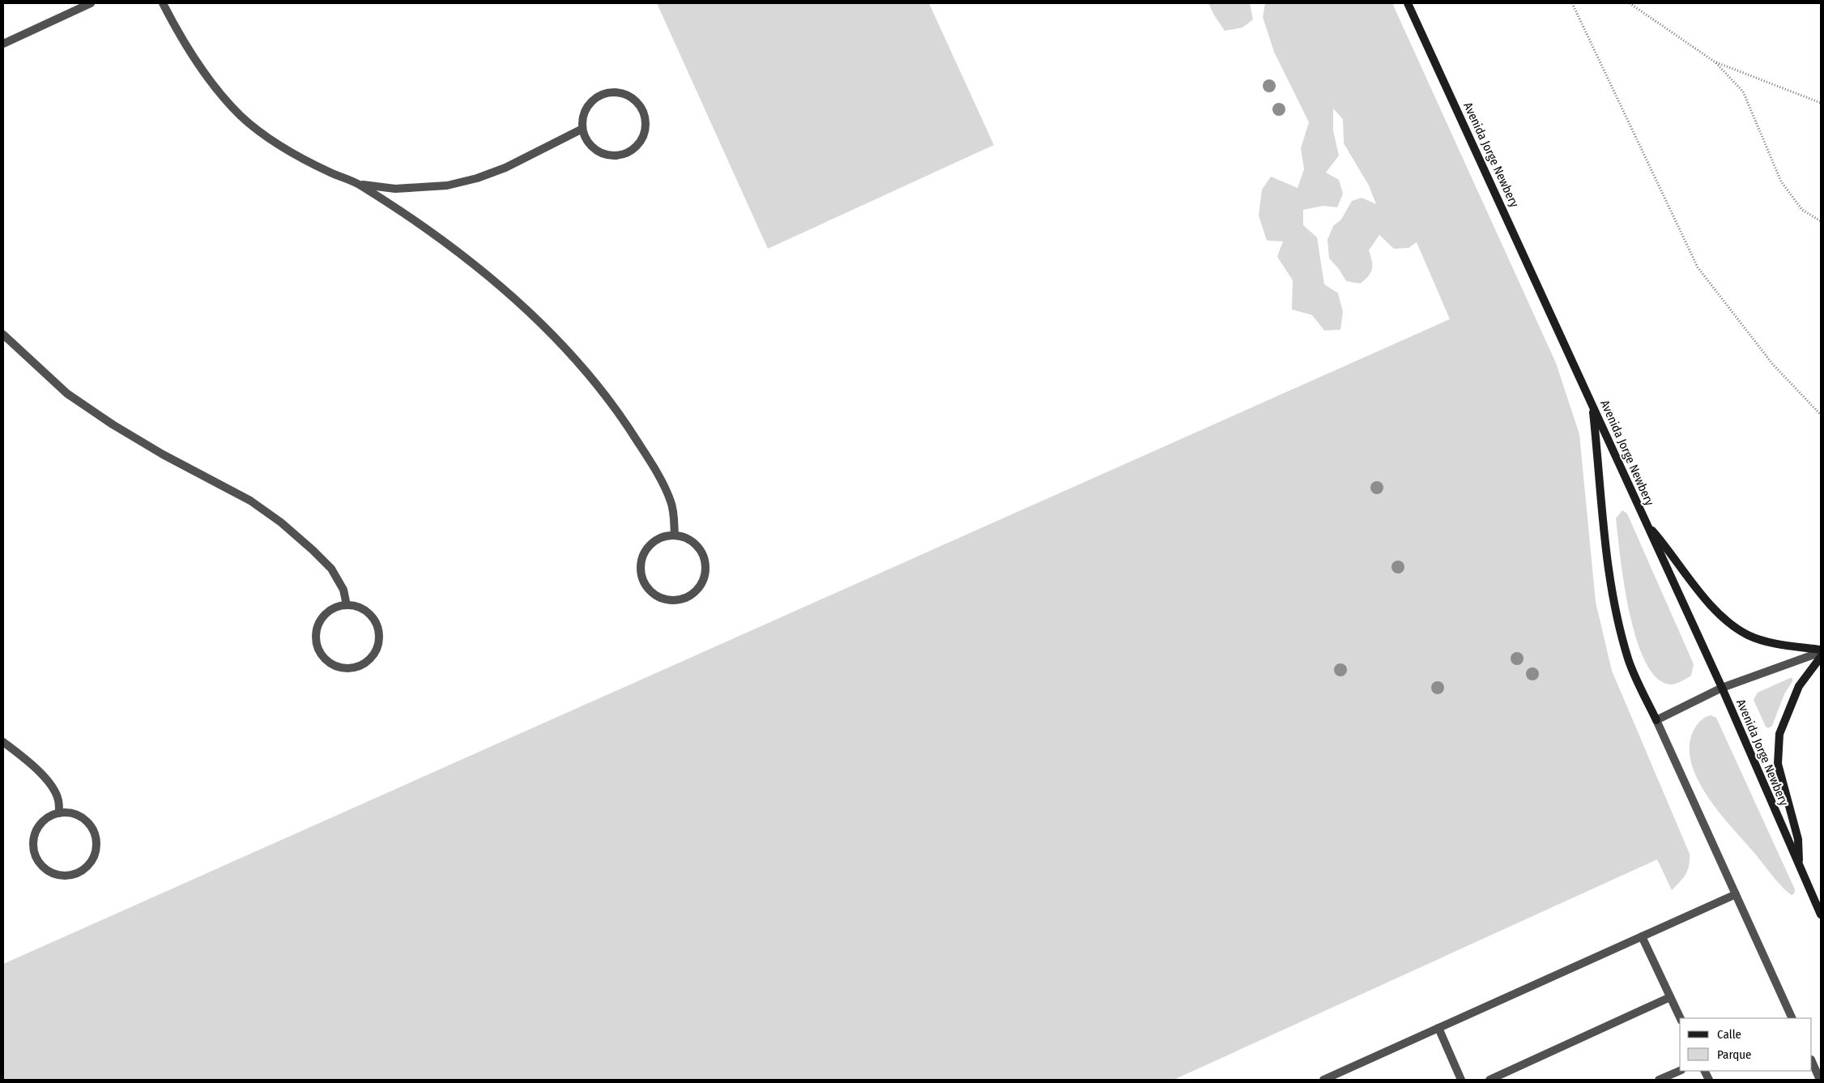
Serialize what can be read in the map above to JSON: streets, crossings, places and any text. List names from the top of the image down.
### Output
{
  "streets": {
    "main road": ["Avenida Jorge Newbery"]
  },
  "legend": ["Calle", "Parque"]
}
